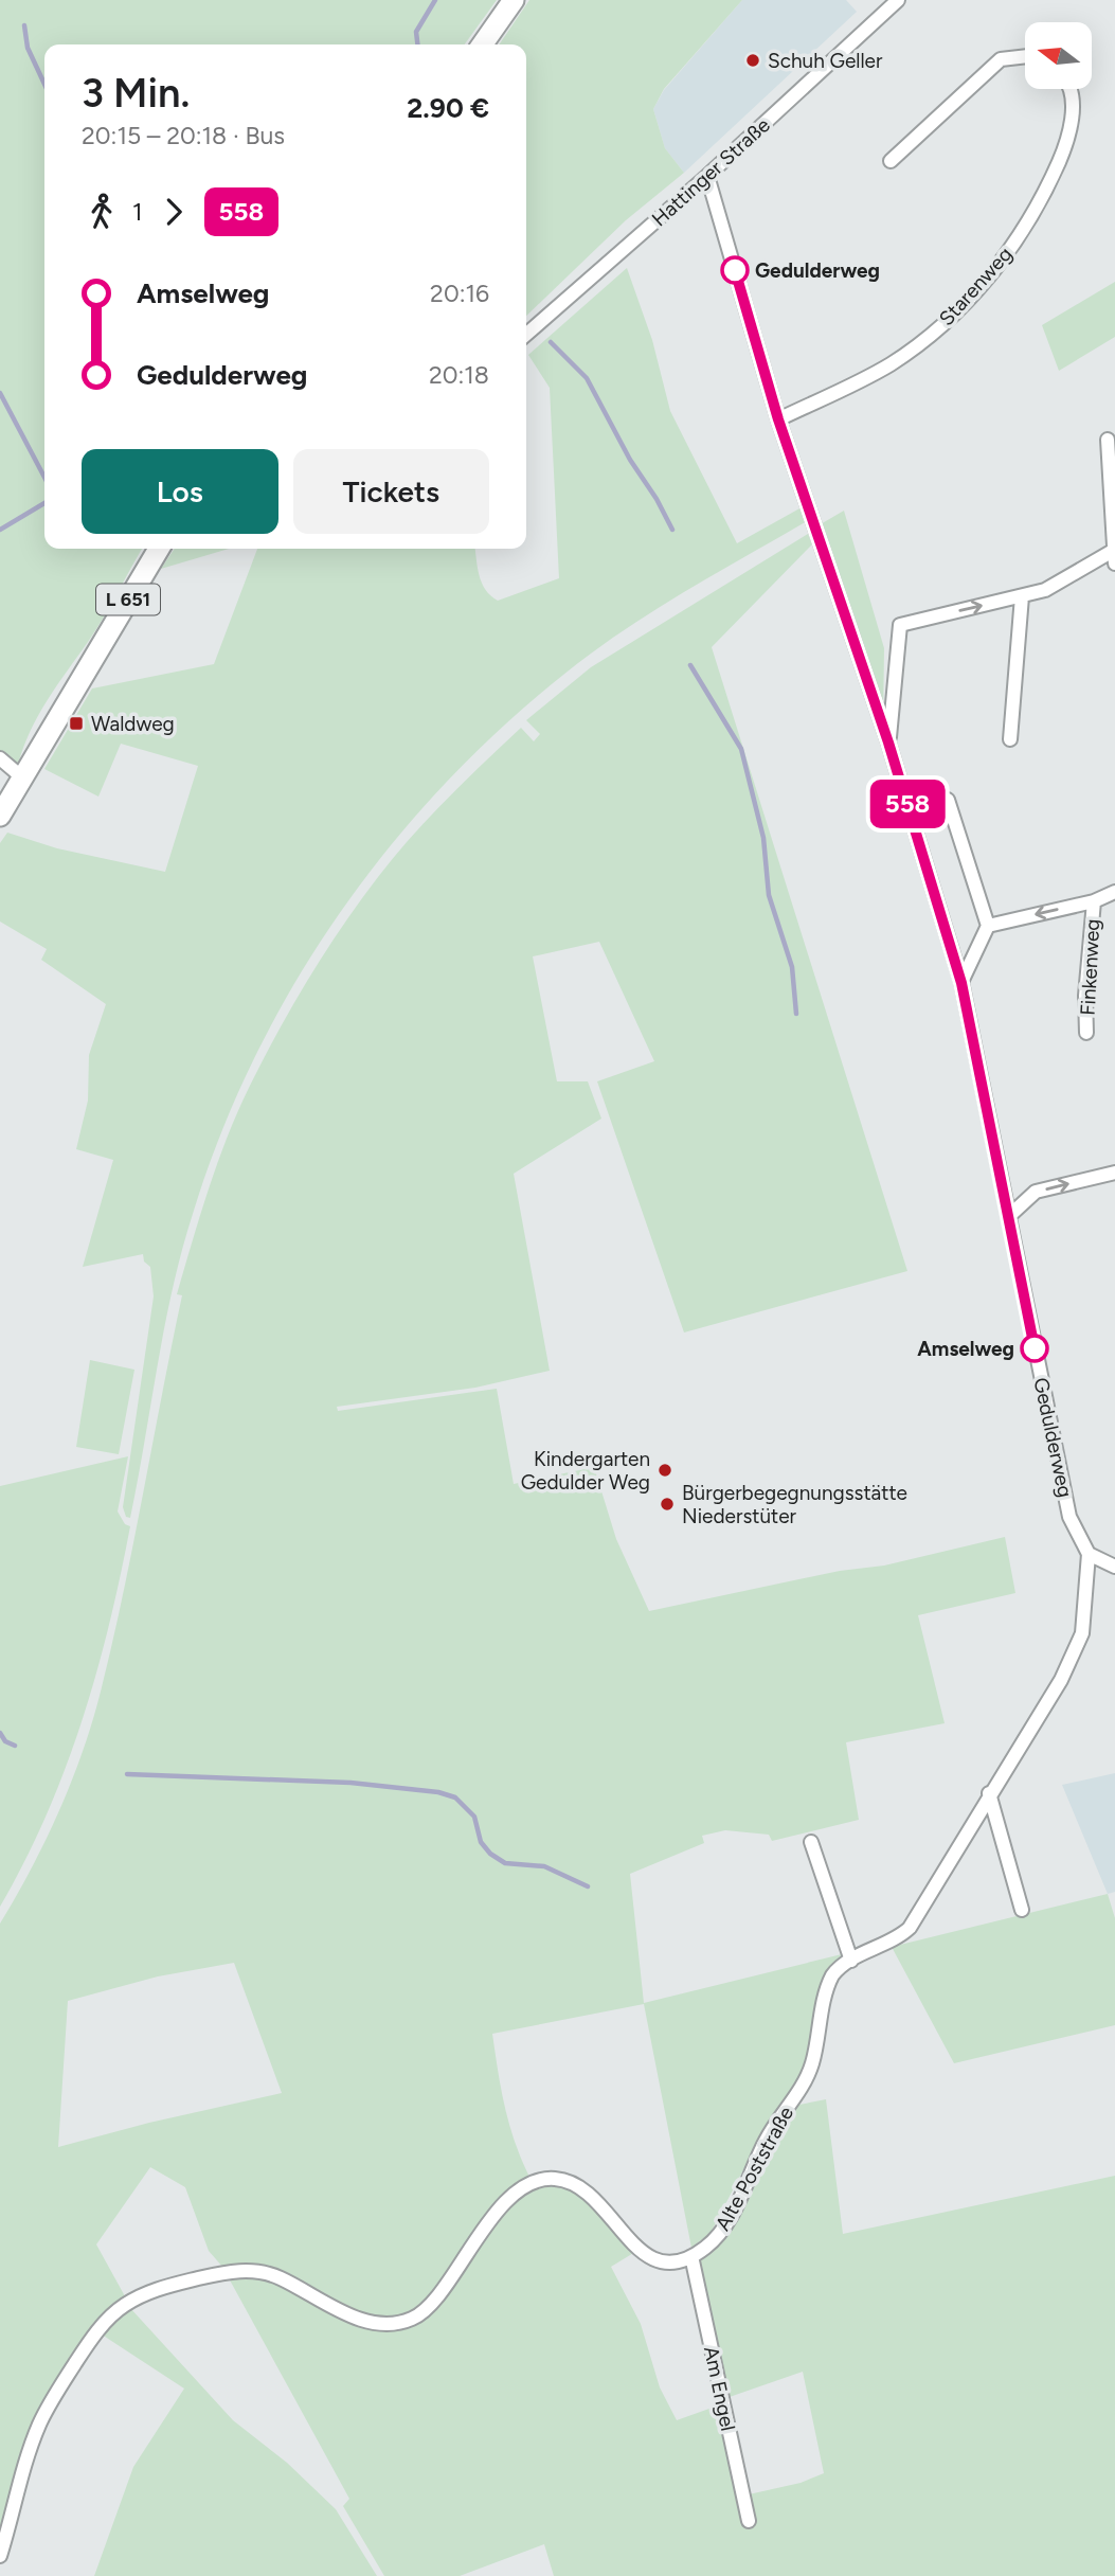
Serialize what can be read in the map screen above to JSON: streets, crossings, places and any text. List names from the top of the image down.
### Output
{
  "streets": {
    "main road": ["L 651"],
    "street": [
      "Hattinger Straße",
      "Starenweg",
      "Finkenweg",
      "Gedulderweg",
      "Alte Poststraße",
      "Am Engel"
    ]
  },
  "crossings": [
    ["Hattinger Straße", "Gedulderweg"],
    ["Starenweg", "Gedulderweg"],
    ["Gedulderweg", "Alte Poststraße"],
    ["Alte Poststraße", "Am Engel"]
  ],
  "one_way": ["Finkenweg"],
  "places": {
    "other": [
      "Schuh Geller",
      "Gedulderweg",
      "Amselweg",
      "Kindergarten Gedulder Weg",
      "Bürgerbegegnungsstätte Niederstüter"
    ],
    "transit": ["Waldweg"]
  },
  "lines": ["bus line 558"],
  "north": "left",
  "page": {
    "on_map": "558",
    "heading": ["3 Min.", "20:15 – 20:18 · Bus", "2.90 €"],
    "legs": ["1", "558"],
    "list": [
      {
        "name": "Amselweg",
        "value": "20:16"
      },
      {
        "name": "Gedulderweg",
        "value": "20:18"
      }
    ],
    "buttons": ["Los", "Tickets"]
  }
}
